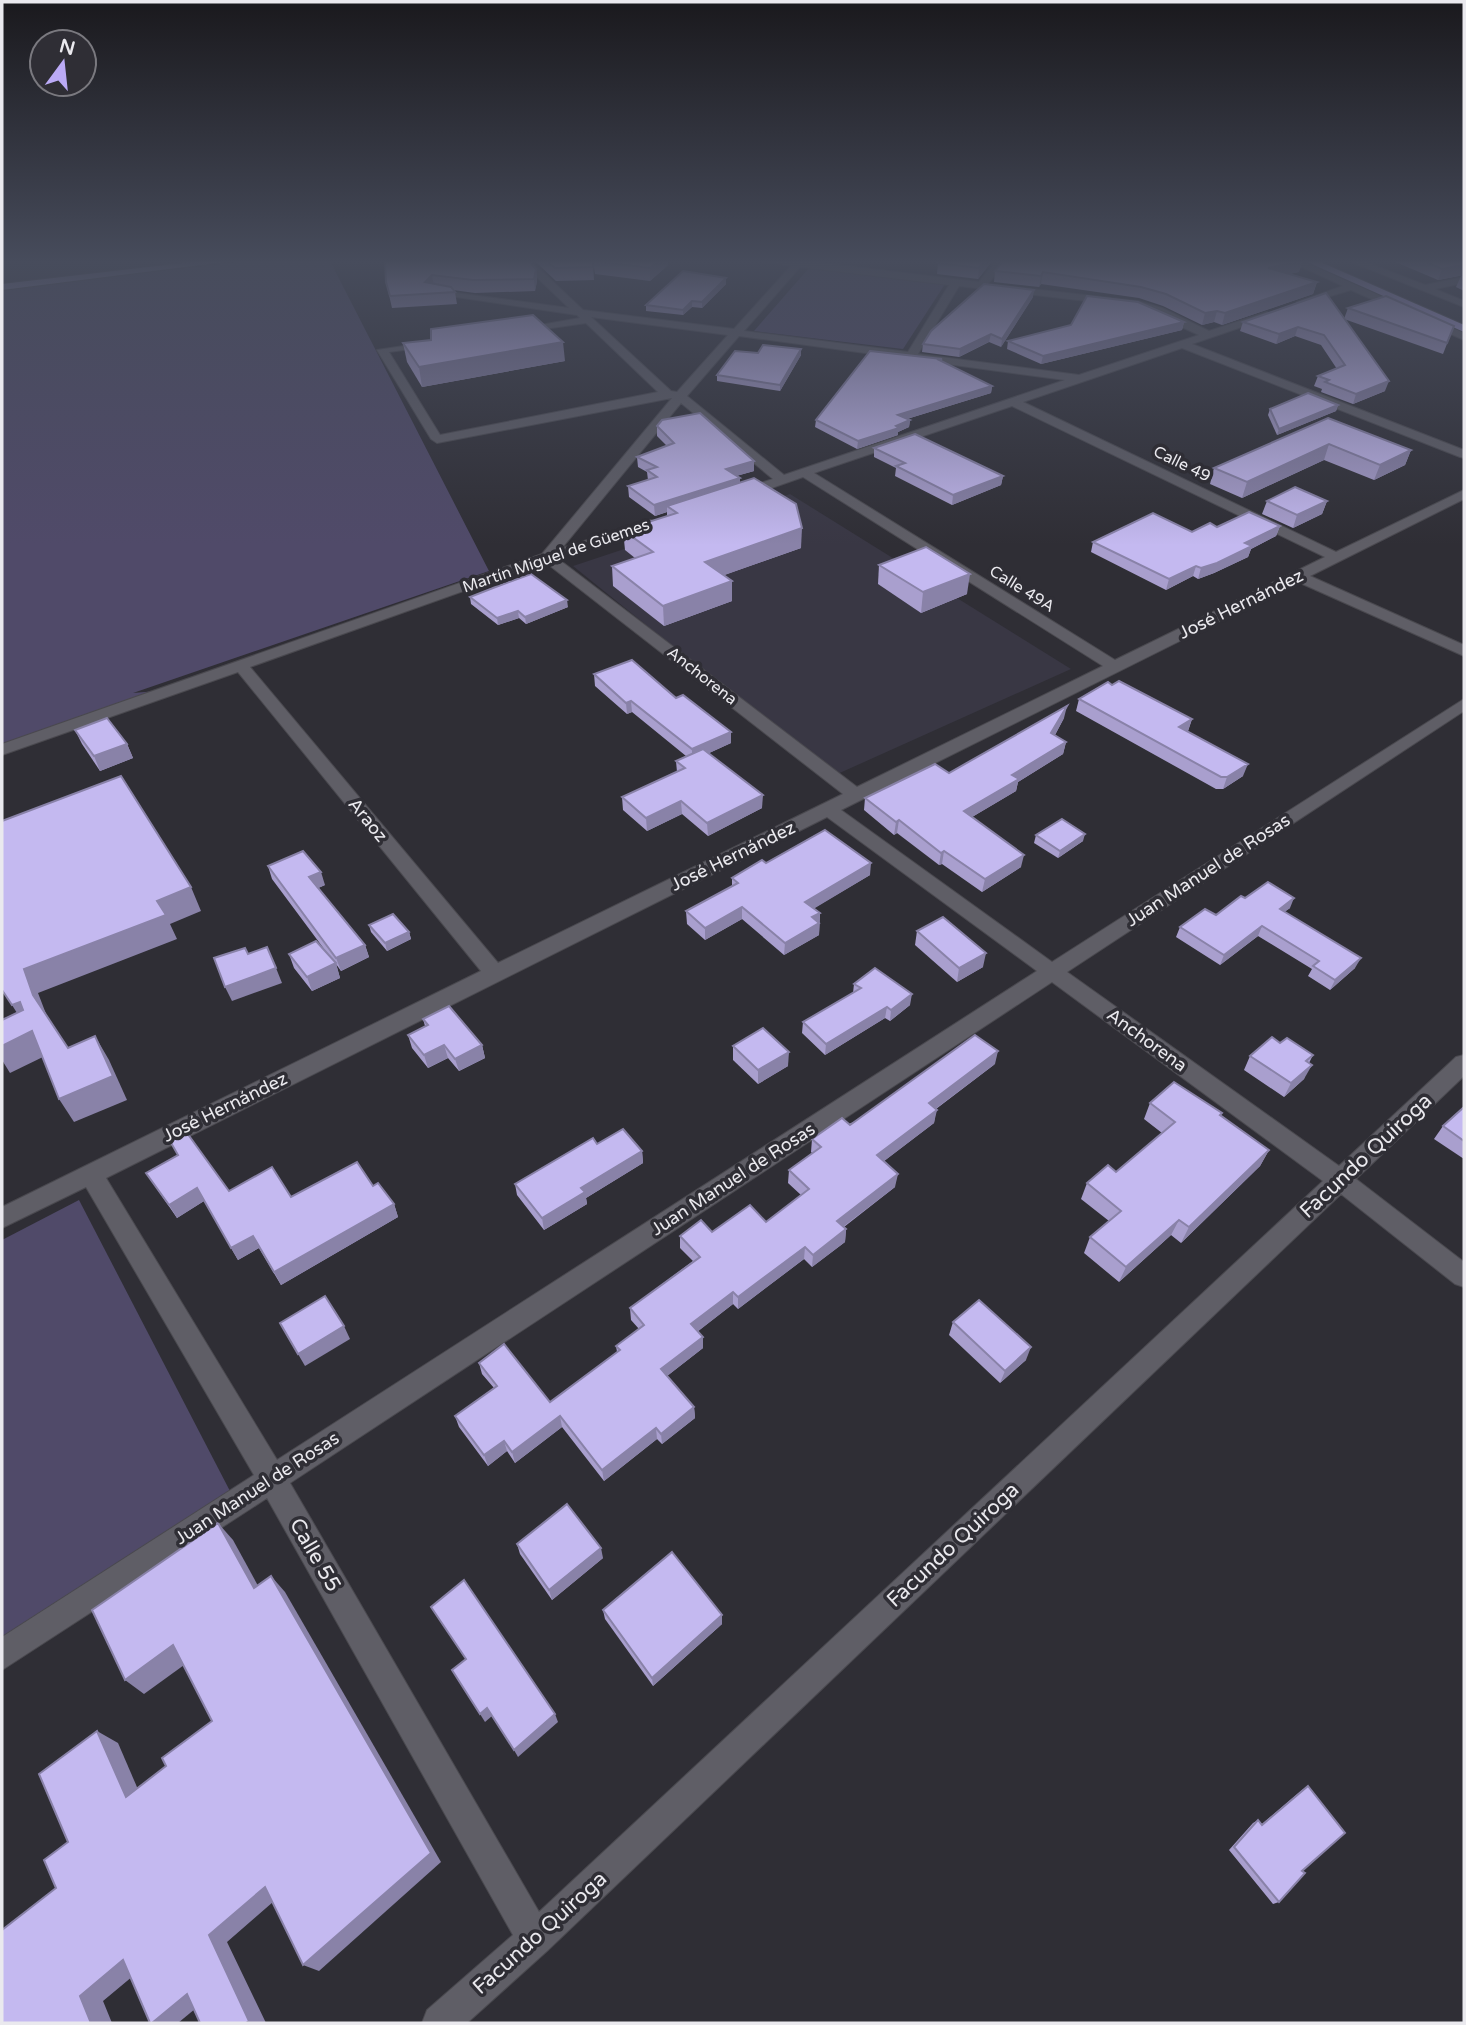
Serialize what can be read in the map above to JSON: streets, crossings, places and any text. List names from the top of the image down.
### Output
{
  "streets": {
    "street": [
      "Calle 49",
      "Martín Miguel de Güemes",
      "Calle 49A",
      "José Hernández",
      "Anchorena",
      "Araoz",
      "Juan Manuel de Rosas",
      "Facundo Quiroga",
      "Calle 55"
    ]
  },
  "crossings": [
    ["Calle 49", "José Hernández"],
    ["Martín Miguel de Güemes", "Anchorena"],
    ["Martín Miguel de Güemes", "Araoz"],
    ["Calle 49A", "José Hernández"],
    ["José Hernández", "Anchorena"],
    ["José Hernández", "Araoz"],
    ["José Hernández", "Calle 55"],
    ["Anchorena", "Juan Manuel de Rosas"],
    ["Anchorena", "Facundo Quiroga"],
    ["Juan Manuel de Rosas", "Calle 55"],
    ["Facundo Quiroga", "Calle 55"]
  ],
  "north": "top"
}
